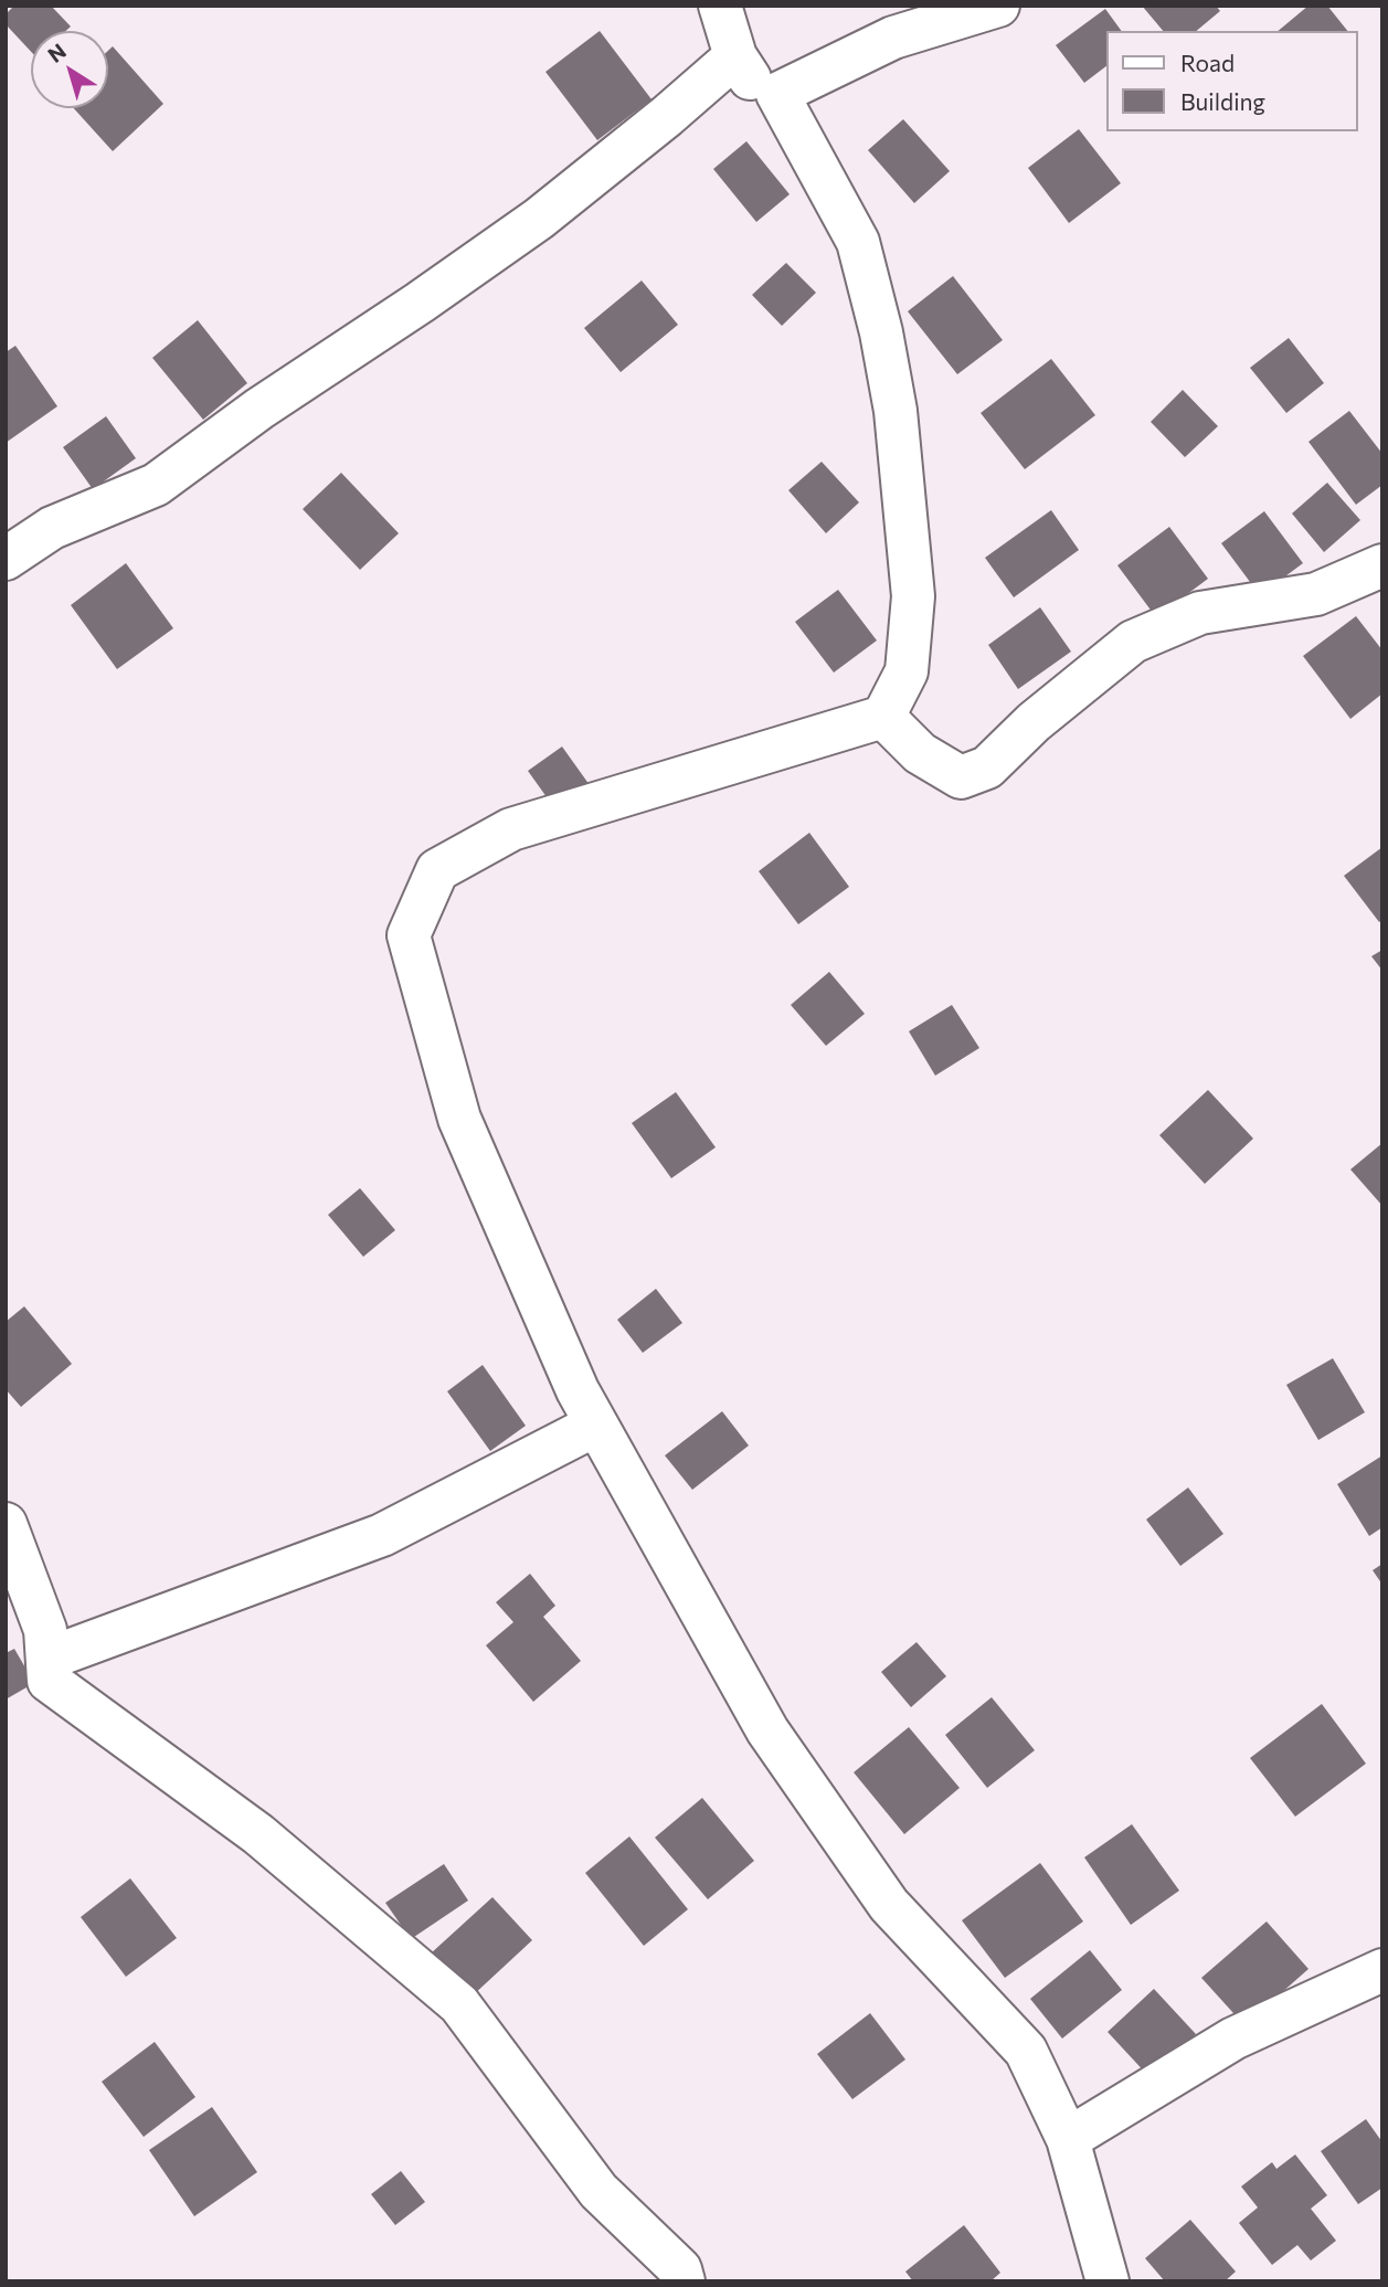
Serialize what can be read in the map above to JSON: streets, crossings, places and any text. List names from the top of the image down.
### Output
{
  "legend": ["Road", "Building"],
  "north": "top left"
}
